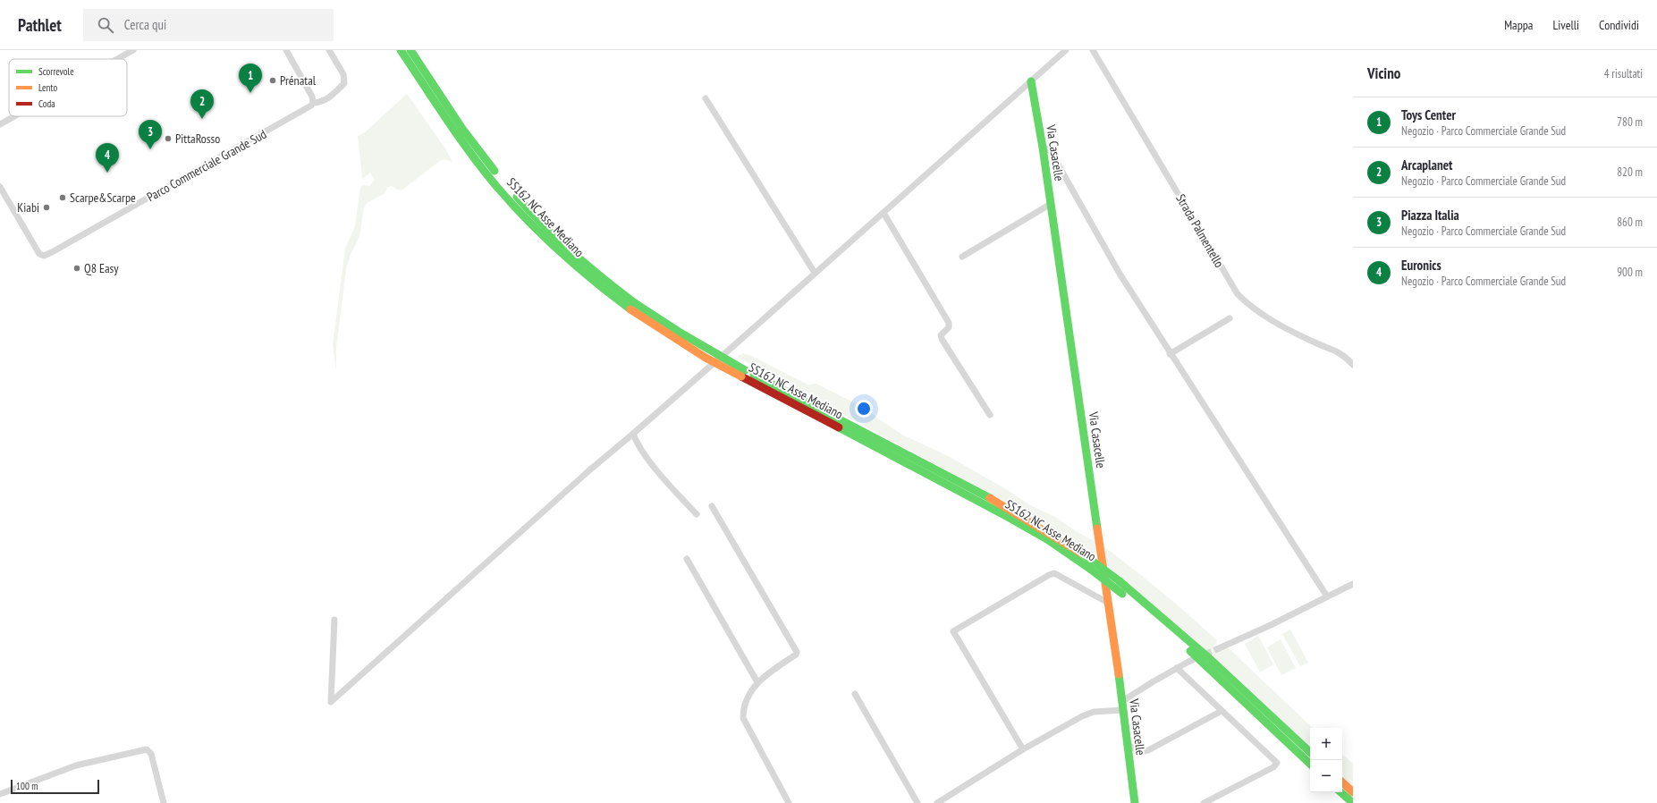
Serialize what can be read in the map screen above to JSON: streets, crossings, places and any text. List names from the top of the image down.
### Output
{
  "streets": {
    "main road": ["Via Casacelle", "SS162 NC Asse Mediano"],
    "street": ["Parco Commerciale Grande Sud", "Strada Palmentello"]
  },
  "places": [
    "Prénatal",
    "PittaRosso",
    "Scarpe&Scarpe",
    "Kiabi",
    "Q8 Easy"
  ],
  "legend": ["Scorrevole", "Lento", "Coda"],
  "scale_bar": "100 m",
  "page": {
    "header": "Pathlet",
    "search": "Cerca qui",
    "nav": ["Mappa", "Livelli", "Condividi"],
    "heading": ["Vicino", "4 risultati"],
    "pins": [
      "1",
      "2",
      "3",
      "4"
    ],
    "list": [
      {
        "mark": "1",
        "name": "Toys Center",
        "note": "Negozio · Parco Commerciale Grande Sud",
        "value": "780 m"
      },
      {
        "mark": "2",
        "name": "Arcaplanet",
        "note": "Negozio · Parco Commerciale Grande Sud",
        "value": "820 m"
      },
      {
        "mark": "3",
        "name": "Piazza Italia",
        "note": "Negozio · Parco Commerciale Grande Sud",
        "value": "860 m"
      },
      {
        "mark": "4",
        "name": "Euronics",
        "note": "Negozio · Parco Commerciale Grande Sud",
        "value": "900 m"
      }
    ],
    "map_buttons": ["+", "−"],
    "scale": "100 m"
  }
}
